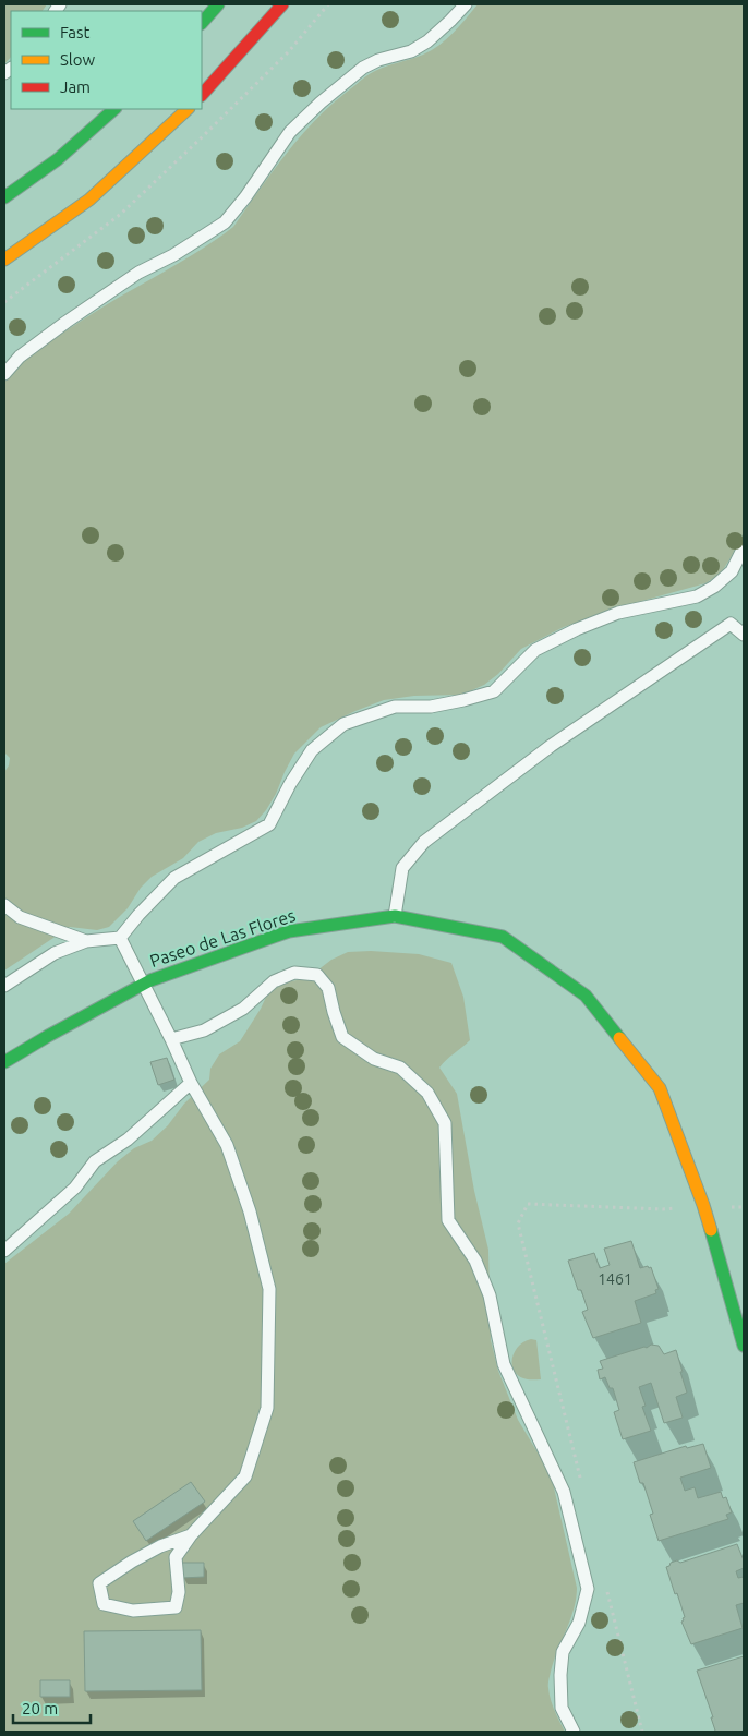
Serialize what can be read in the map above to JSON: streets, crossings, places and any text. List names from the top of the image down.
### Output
{
  "streets": {
    "street": ["Paseo de Las Flores"]
  },
  "house_numbers": ["1461"],
  "legend": ["Fast", "Slow", "Jam"],
  "scale_bar": "20 m"
}
